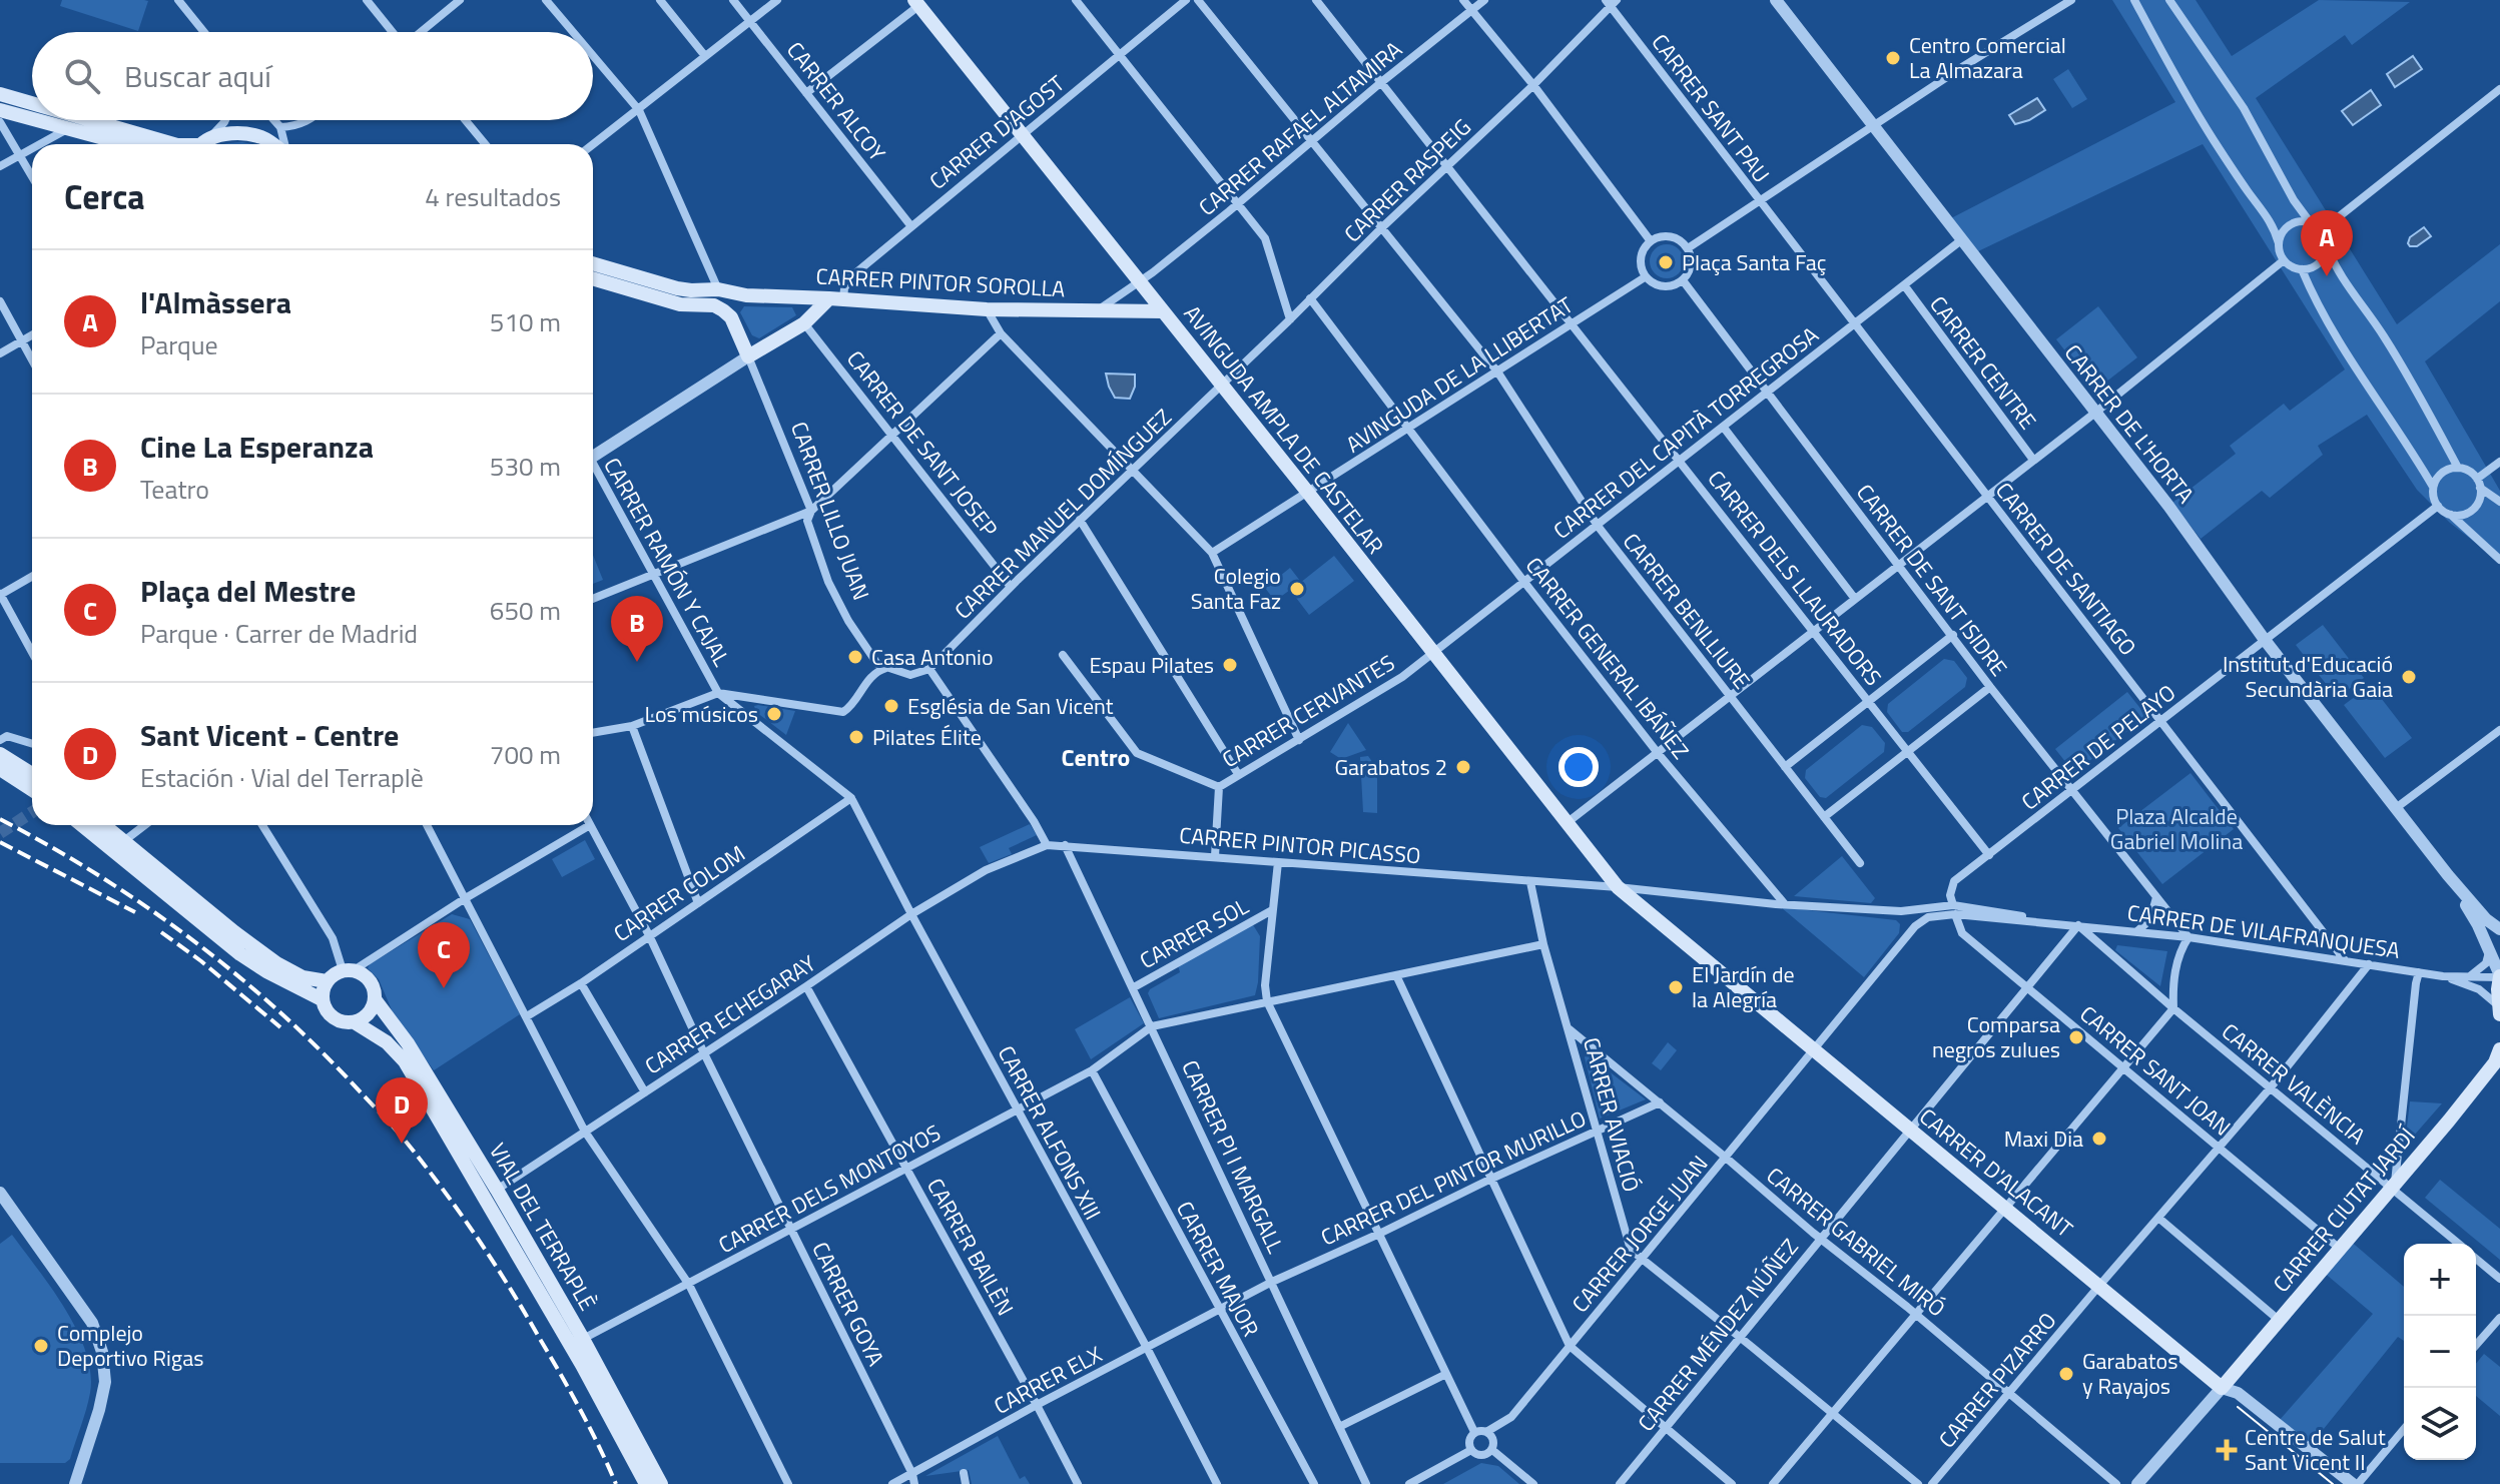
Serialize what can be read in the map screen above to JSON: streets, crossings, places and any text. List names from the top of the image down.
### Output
{
  "streets": {
    "main road": [
      "CARRER PINTOR SOROLLA",
      "AVINGUDA AMPLA DE CASTELAR",
      "CARRER LILLO JUAN",
      "CARRER D'ALACANT",
      "CARRER CIUTAT JARDÍ",
      "VIAL DEL TERRAPLÈ"
    ],
    "street": [
      "CARRER ALCOY",
      "CARRER SANT PAU",
      "CARRER RAFAEL ALTAMIRA",
      "CARRER D'AGOST",
      "CARRER RASPEIG",
      "CARRER CENTRE",
      "AVINGUDA DE LA LLIBERTAT",
      "CARRER DE L'HORTA",
      "CARRER DEL CAPITÀ TORREGROSA",
      "CARRER DE SANT JOSEP",
      "CARRER MANUEL DOMÍNGUEZ",
      "CARRER RAMÓN Y CAJAL",
      "CARRER DE SANTIAGO",
      "CARRER DELS LLAURADORS",
      "CARRER DE SANT ISIDRE",
      "CARRER BENLLIURE",
      "CARRER GENERAL IBÁÑEZ",
      "CARRER CERVANTES",
      "CARRER DE PELAYO",
      "CARRER PINTOR PICASSO",
      "CARRER COLOM",
      "CARRER DE VILAFRANQUESA",
      "CARRER SOL",
      "CARRER ECHEGARAY",
      "CARRER SANT JOAN",
      "CARRER VALÈNCIA",
      "CARRER AVIACIÓ",
      "CARRER ALFONS XIII",
      "CARRER PI I MARGALL",
      "CARRER DEL PINTOR MURILLO",
      "CARRER DELS MONTOYOS",
      "CARRER JORGE JUAN",
      "CARRER GABRIEL MIRÓ",
      "CARRER BAILÈN",
      "CARRER MAJOR",
      "CARRER GOYA",
      "CARRER MÉNDEZ NÚÑEZ",
      "CARRER ELX",
      "CARRER PIZARRO"
    ]
  },
  "crossings": [
    ["CARRER ALCOY", "CARRER D'AGOST"],
    ["CARRER SANT PAU", "CARRER RASPEIG"],
    ["CARRER SANT PAU", "CARRER DE SANTIAGO"],
    ["CARRER RAFAEL ALTAMIRA", "CARRER PINTOR SOROLLA"],
    ["CARRER RAFAEL ALTAMIRA", "AVINGUDA AMPLA DE CASTELAR"],
    ["CARRER RAFAEL ALTAMIRA", "CARRER DELS LLAURADORS"],
    ["CARRER RAFAEL ALTAMIRA", "CARRER BENLLIURE"],
    ["CARRER D'AGOST", "CARRER PINTOR SOROLLA"],
    ["CARRER D'AGOST", "AVINGUDA AMPLA DE CASTELAR"],
    ["CARRER RASPEIG", "AVINGUDA AMPLA DE CASTELAR"],
    ["CARRER RASPEIG", "CARRER MANUEL DOMÍNGUEZ"],
    ["CARRER RASPEIG", "CARRER DELS LLAURADORS"],
    ["CARRER RASPEIG", "CARRER BENLLIURE"],
    ["CARRER RASPEIG", "CARRER GENERAL IBÁÑEZ"],
    ["CARRER PINTOR SOROLLA", "AVINGUDA AMPLA DE CASTELAR"],
    ["CARRER CENTRE", "CARRER DEL CAPITÀ TORREGROSA"],
    ["AVINGUDA DE LA LLIBERTAT", "AVINGUDA AMPLA DE CASTELAR"],
    ["AVINGUDA DE LA LLIBERTAT", "CARRER DELS LLAURADORS"],
    ["AVINGUDA DE LA LLIBERTAT", "CARRER DE SANT ISIDRE"],
    ["AVINGUDA DE LA LLIBERTAT", "CARRER BENLLIURE"],
    ["AVINGUDA DE LA LLIBERTAT", "CARRER GENERAL IBÁÑEZ"],
    ["CARRER DE L'HORTA", "CARRER DEL CAPITÀ TORREGROSA"],
    ["CARRER DE L'HORTA", "CARRER DE PELAYO"],
    ["CARRER DE L'HORTA", "CARRER DE VILAFRANQUESA"],
    ["AVINGUDA AMPLA DE CASTELAR", "CARRER DEL CAPITÀ TORREGROSA"],
    ["AVINGUDA AMPLA DE CASTELAR", "CARRER MANUEL DOMÍNGUEZ"],
    ["AVINGUDA AMPLA DE CASTELAR", "CARRER CERVANTES"],
    ["AVINGUDA AMPLA DE CASTELAR", "CARRER PINTOR PICASSO"],
    ["AVINGUDA AMPLA DE CASTELAR", "CARRER DE VILAFRANQUESA"],
    ["AVINGUDA AMPLA DE CASTELAR", "CARRER D'ALACANT"],
    ["CARRER DEL CAPITÀ TORREGROSA", "CARRER DE SANTIAGO"],
    ["CARRER DEL CAPITÀ TORREGROSA", "CARRER DELS LLAURADORS"],
    ["CARRER DEL CAPITÀ TORREGROSA", "CARRER DE SANT ISIDRE"],
    ["CARRER DEL CAPITÀ TORREGROSA", "CARRER BENLLIURE"],
    ["CARRER DEL CAPITÀ TORREGROSA", "CARRER GENERAL IBÁÑEZ"],
    ["CARRER DEL CAPITÀ TORREGROSA", "CARRER CERVANTES"],
    ["CARRER DE SANT JOSEP", "CARRER MANUEL DOMÍNGUEZ"],
    ["CARRER DE SANTIAGO", "CARRER DE PELAYO"],
    ["CARRER DE SANTIAGO", "CARRER DE VILAFRANQUESA"],
    ["CARRER DELS LLAURADORS", "CARRER DE PELAYO"],
    ["CARRER DE SANT ISIDRE", "CARRER DE PELAYO"],
    ["CARRER DE SANT ISIDRE", "CARRER DE VILAFRANQUESA"],
    ["CARRER GENERAL IBÁÑEZ", "CARRER DE VILAFRANQUESA"],
    ["CARRER CERVANTES", "CARRER PINTOR PICASSO"],
    ["CARRER DE PELAYO", "CARRER DE VILAFRANQUESA"],
    ["CARRER DE PELAYO", "CARRER SANT JOAN"],
    ["CARRER DE PELAYO", "CARRER JORGE JUAN"],
    ["CARRER PINTOR PICASSO", "CARRER DE VILAFRANQUESA"],
    ["CARRER PINTOR PICASSO", "CARRER ECHEGARAY"],
    ["CARRER PINTOR PICASSO", "CARRER AVIACIÓ"],
    ["CARRER PINTOR PICASSO", "CARRER PI I MARGALL"],
    ["CARRER PINTOR PICASSO", "CARRER D'ALACANT"],
    ["CARRER COLOM", "CARRER ALFONS XIII"],
    ["CARRER COLOM", "CARRER GOYA"],
    ["CARRER DE VILAFRANQUESA", "CARRER SANT JOAN"],
    ["CARRER DE VILAFRANQUESA", "CARRER VALÈNCIA"],
    ["CARRER DE VILAFRANQUESA", "CARRER D'ALACANT"],
    ["CARRER DE VILAFRANQUESA", "CARRER JORGE JUAN"],
    ["CARRER DE VILAFRANQUESA", "CARRER MÉNDEZ NÚÑEZ"],
    ["CARRER DE VILAFRANQUESA", "CARRER PIZARRO"],
    ["CARRER SOL", "CARRER PI I MARGALL"],
    ["CARRER ECHEGARAY", "CARRER ALFONS XIII"],
    ["CARRER ECHEGARAY", "VIAL DEL TERRAPLÈ"],
    ["CARRER ECHEGARAY", "CARRER BAILÈN"],
    ["CARRER ECHEGARAY", "CARRER GOYA"],
    ["CARRER SANT JOAN", "CARRER CIUTAT JARDÍ"],
    ["CARRER SANT JOAN", "CARRER JORGE JUAN"],
    ["CARRER SANT JOAN", "CARRER MÉNDEZ NÚÑEZ"],
    ["CARRER SANT JOAN", "CARRER PIZARRO"],
    ["CARRER VALÈNCIA", "CARRER CIUTAT JARDÍ"],
    ["CARRER VALÈNCIA", "CARRER MÉNDEZ NÚÑEZ"],
    ["CARRER VALÈNCIA", "CARRER PIZARRO"],
    ["CARRER AVIACIÓ", "CARRER DEL PINTOR MURILLO"],
    ["CARRER AVIACIÓ", "CARRER JORGE JUAN"],
    ["CARRER AVIACIÓ", "CARRER GABRIEL MIRÓ"],
    ["CARRER ALFONS XIII", "CARRER DELS MONTOYOS"],
    ["CARRER ALFONS XIII", "CARRER ELX"],
    ["CARRER PI I MARGALL", "CARRER DEL PINTOR MURILLO"],
    ["CARRER PI I MARGALL", "CARRER DELS MONTOYOS"],
    ["CARRER D'ALACANT", "CARRER CIUTAT JARDÍ"],
    ["CARRER D'ALACANT", "CARRER JORGE JUAN"],
    ["CARRER D'ALACANT", "CARRER MÉNDEZ NÚÑEZ"],
    ["CARRER D'ALACANT", "CARRER PIZARRO"],
    ["CARRER DEL PINTOR MURILLO", "CARRER GABRIEL MIRÓ"],
    ["CARRER DEL PINTOR MURILLO", "CARRER MAJOR"],
    ["CARRER DEL PINTOR MURILLO", "CARRER ELX"],
    ["CARRER DELS MONTOYOS", "VIAL DEL TERRAPLÈ"],
    ["CARRER DELS MONTOYOS", "CARRER BAILÈN"],
    ["CARRER DELS MONTOYOS", "CARRER MAJOR"],
    ["CARRER DELS MONTOYOS", "CARRER GOYA"],
    ["CARRER JORGE JUAN", "CARRER GABRIEL MIRÓ"],
    ["CARRER GABRIEL MIRÓ", "CARRER MÉNDEZ NÚÑEZ"],
    ["CARRER GABRIEL MIRÓ", "CARRER PIZARRO"],
    ["CARRER BAILÈN", "CARRER ELX"],
    ["CARRER MAJOR", "CARRER ELX"],
    ["CARRER GOYA", "CARRER ELX"]
  ],
  "districts": ["Centro"],
  "parks": ["Plaza Alcalde Gabriel Molina"],
  "places": {
    "other": [
      "Centro Comercial La Almazara",
      "Plaça Santa Faç",
      "Colegio Santa Faz",
      "Casa Antonio",
      "Espau Pilates",
      "Institut d'Educació Secundària Gaia",
      "Església de San Vicent",
      "Los músicos",
      "Pilates Élite",
      "Garabatos 2",
      "El Jardín de la Alegría",
      "Comparsa negros zulues",
      "Maxi Dia",
      "Complejo Deportivo Rigas",
      "Garabatos y Rayajos"
    ],
    "health": ["Centre de Salut Sant Vicent II"]
  },
  "page": {
    "search": "Buscar aquí",
    "heading": ["Cerca", "4 resultados"],
    "pins": [
      "A",
      "B",
      "C",
      "D"
    ],
    "list": [
      {
        "mark": "A",
        "name": "l'Almàssera",
        "note": "Parque",
        "value": "510 m"
      },
      {
        "mark": "B",
        "name": "Cine La Esperanza",
        "note": "Teatro",
        "value": "530 m"
      },
      {
        "mark": "C",
        "name": "Plaça del Mestre",
        "note": "Parque · Carrer de Madrid",
        "value": "650 m"
      },
      {
        "mark": "D",
        "name": "Sant Vicent - Centre",
        "note": "Estación · Vial del Terraplè",
        "value": "700 m"
      }
    ],
    "map_buttons": ["+", "−"]
  }
}
